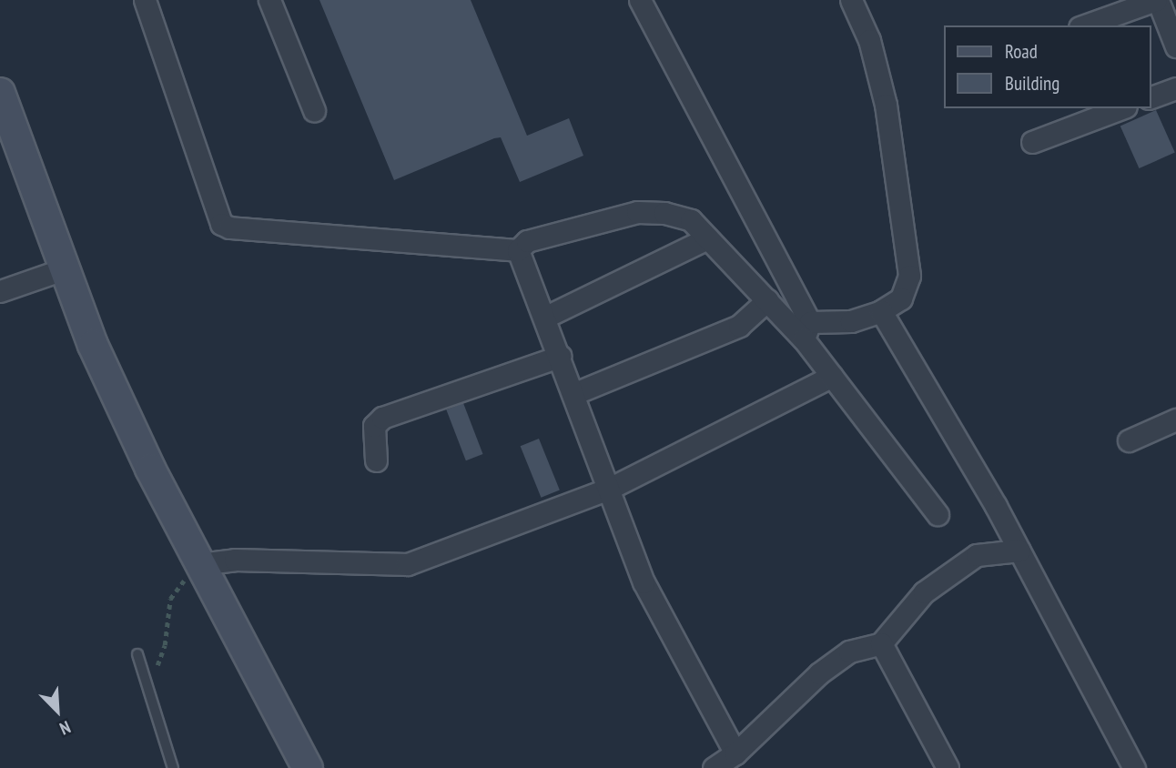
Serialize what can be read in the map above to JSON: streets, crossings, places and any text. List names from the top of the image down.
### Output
{
  "legend": ["Road", "Building"],
  "north": "bottom right"
}
